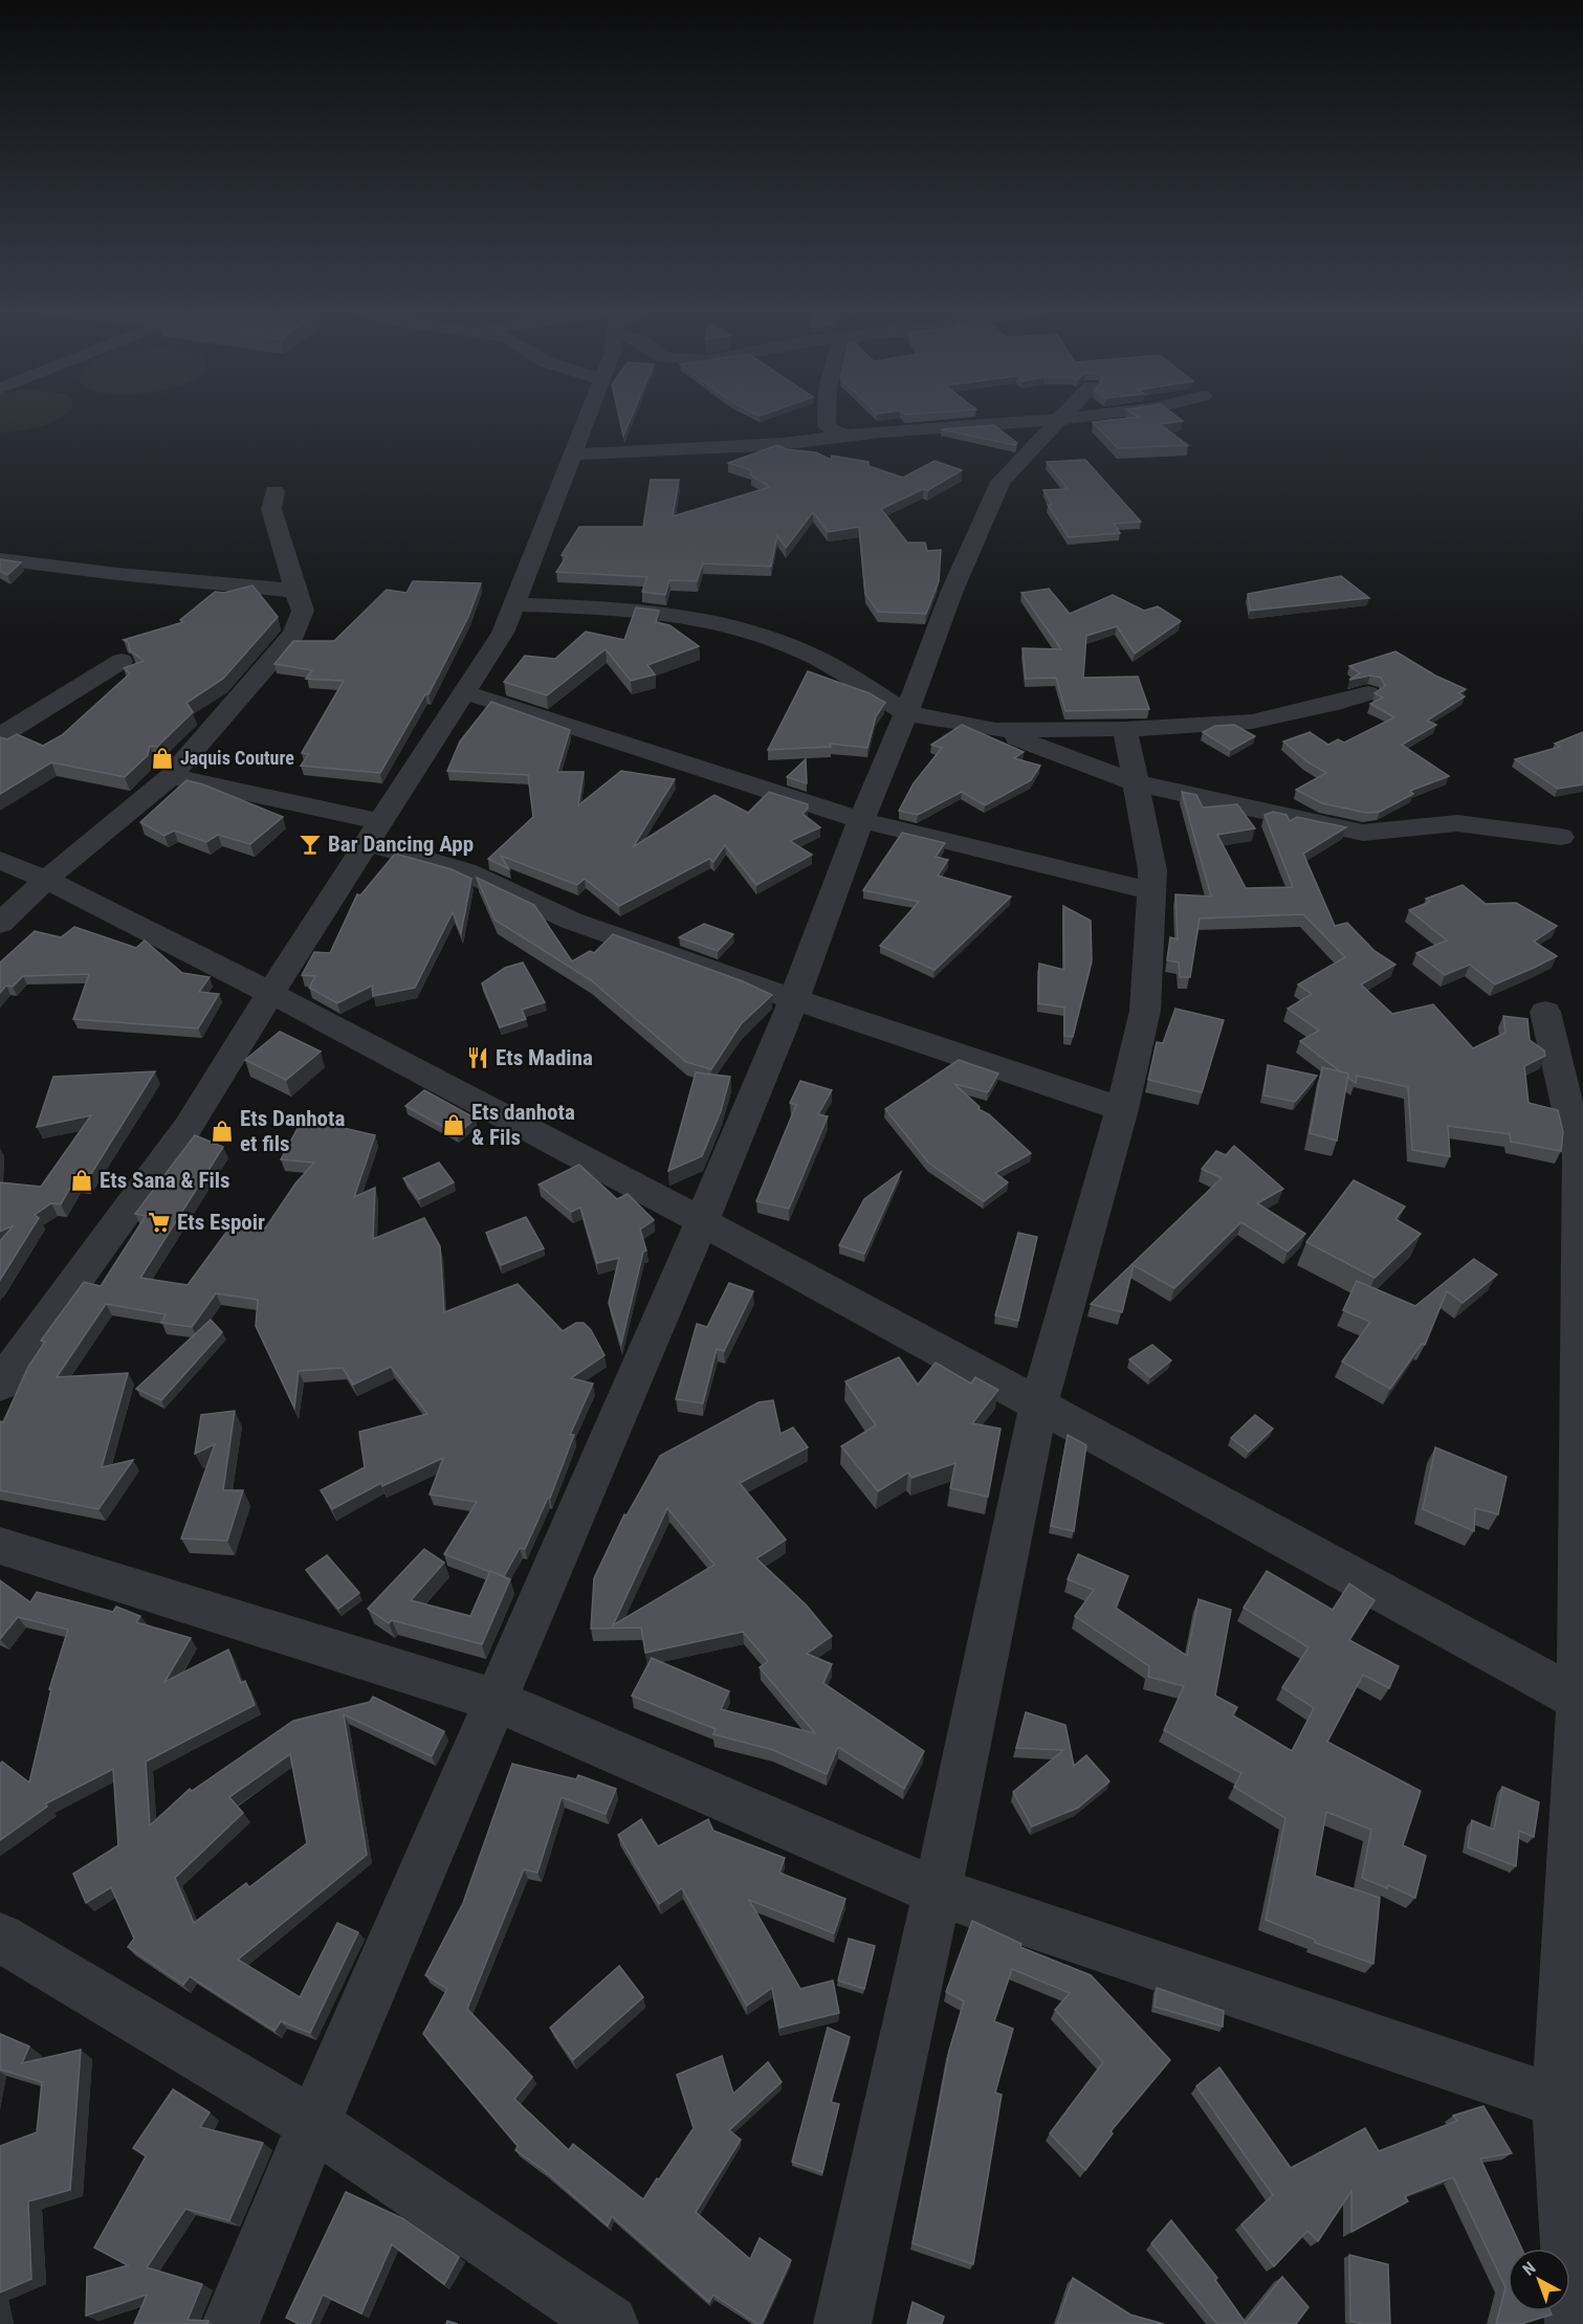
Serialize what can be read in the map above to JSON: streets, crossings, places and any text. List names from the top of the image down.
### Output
{
  "places": {
    "shop": [
      "Jaquis Couture",
      "Ets danhota & Fils",
      "Ets Danhota et fils",
      "Ets Sana & Fils"
    ],
    "bar": ["Bar Dancing App"],
    "restaurant": ["Ets Madina"],
    "supermarket": ["Ets Espoir"]
  },
  "north": "top left"
}
